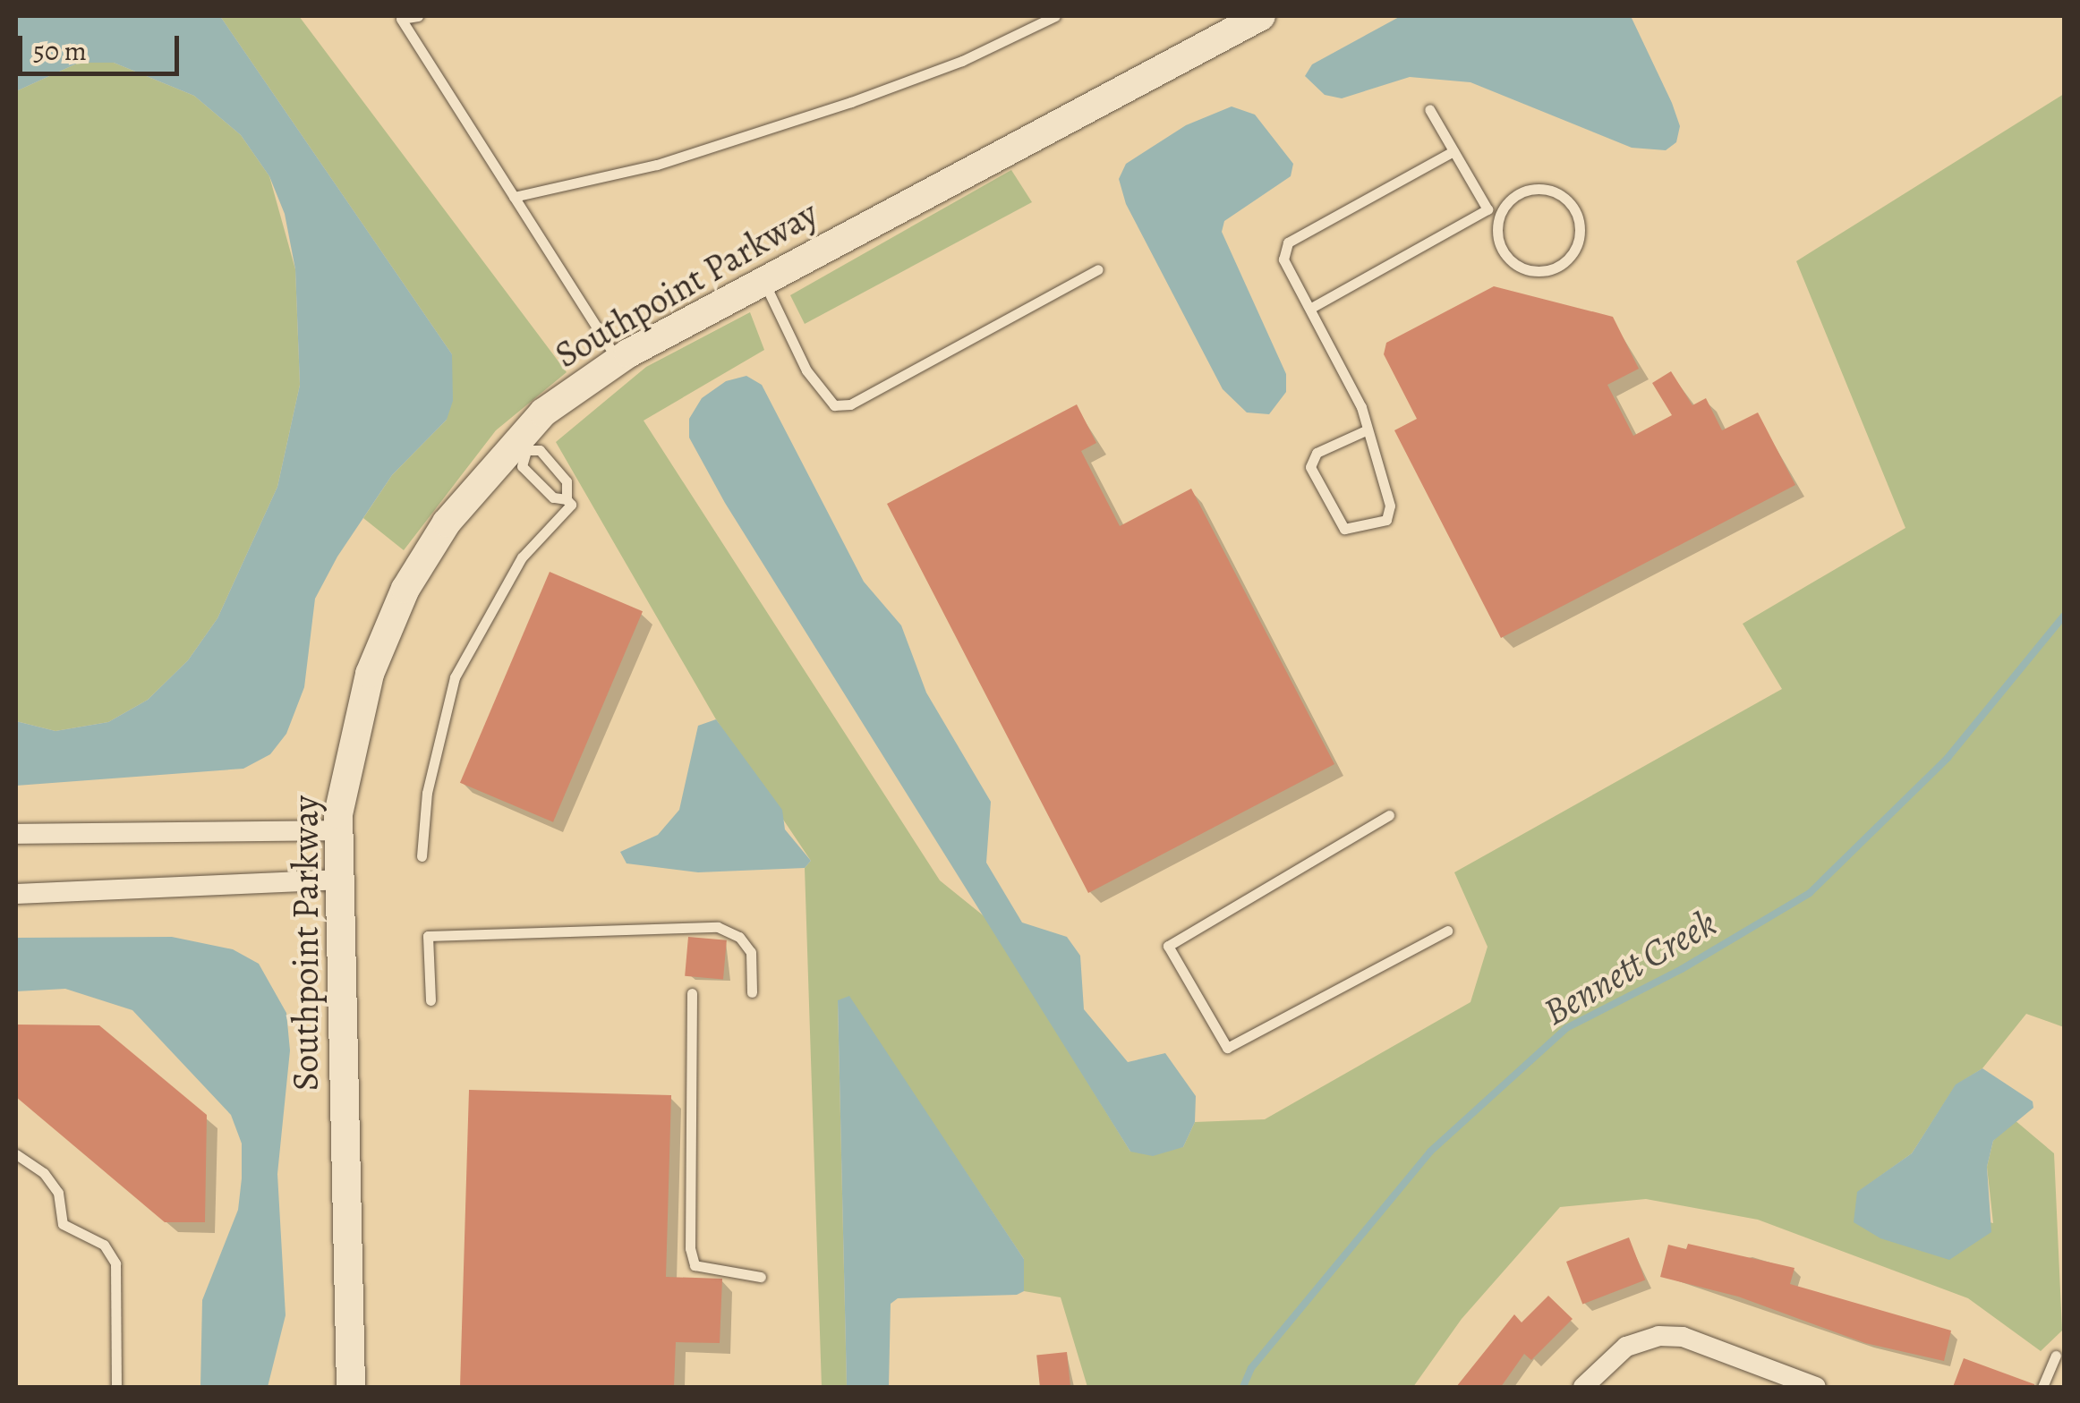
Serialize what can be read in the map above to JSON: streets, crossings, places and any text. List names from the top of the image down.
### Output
{
  "streets": {
    "main road": ["Southpoint Parkway"]
  },
  "water": ["Bennett Creek"],
  "scale_bar": "50 m"
}
